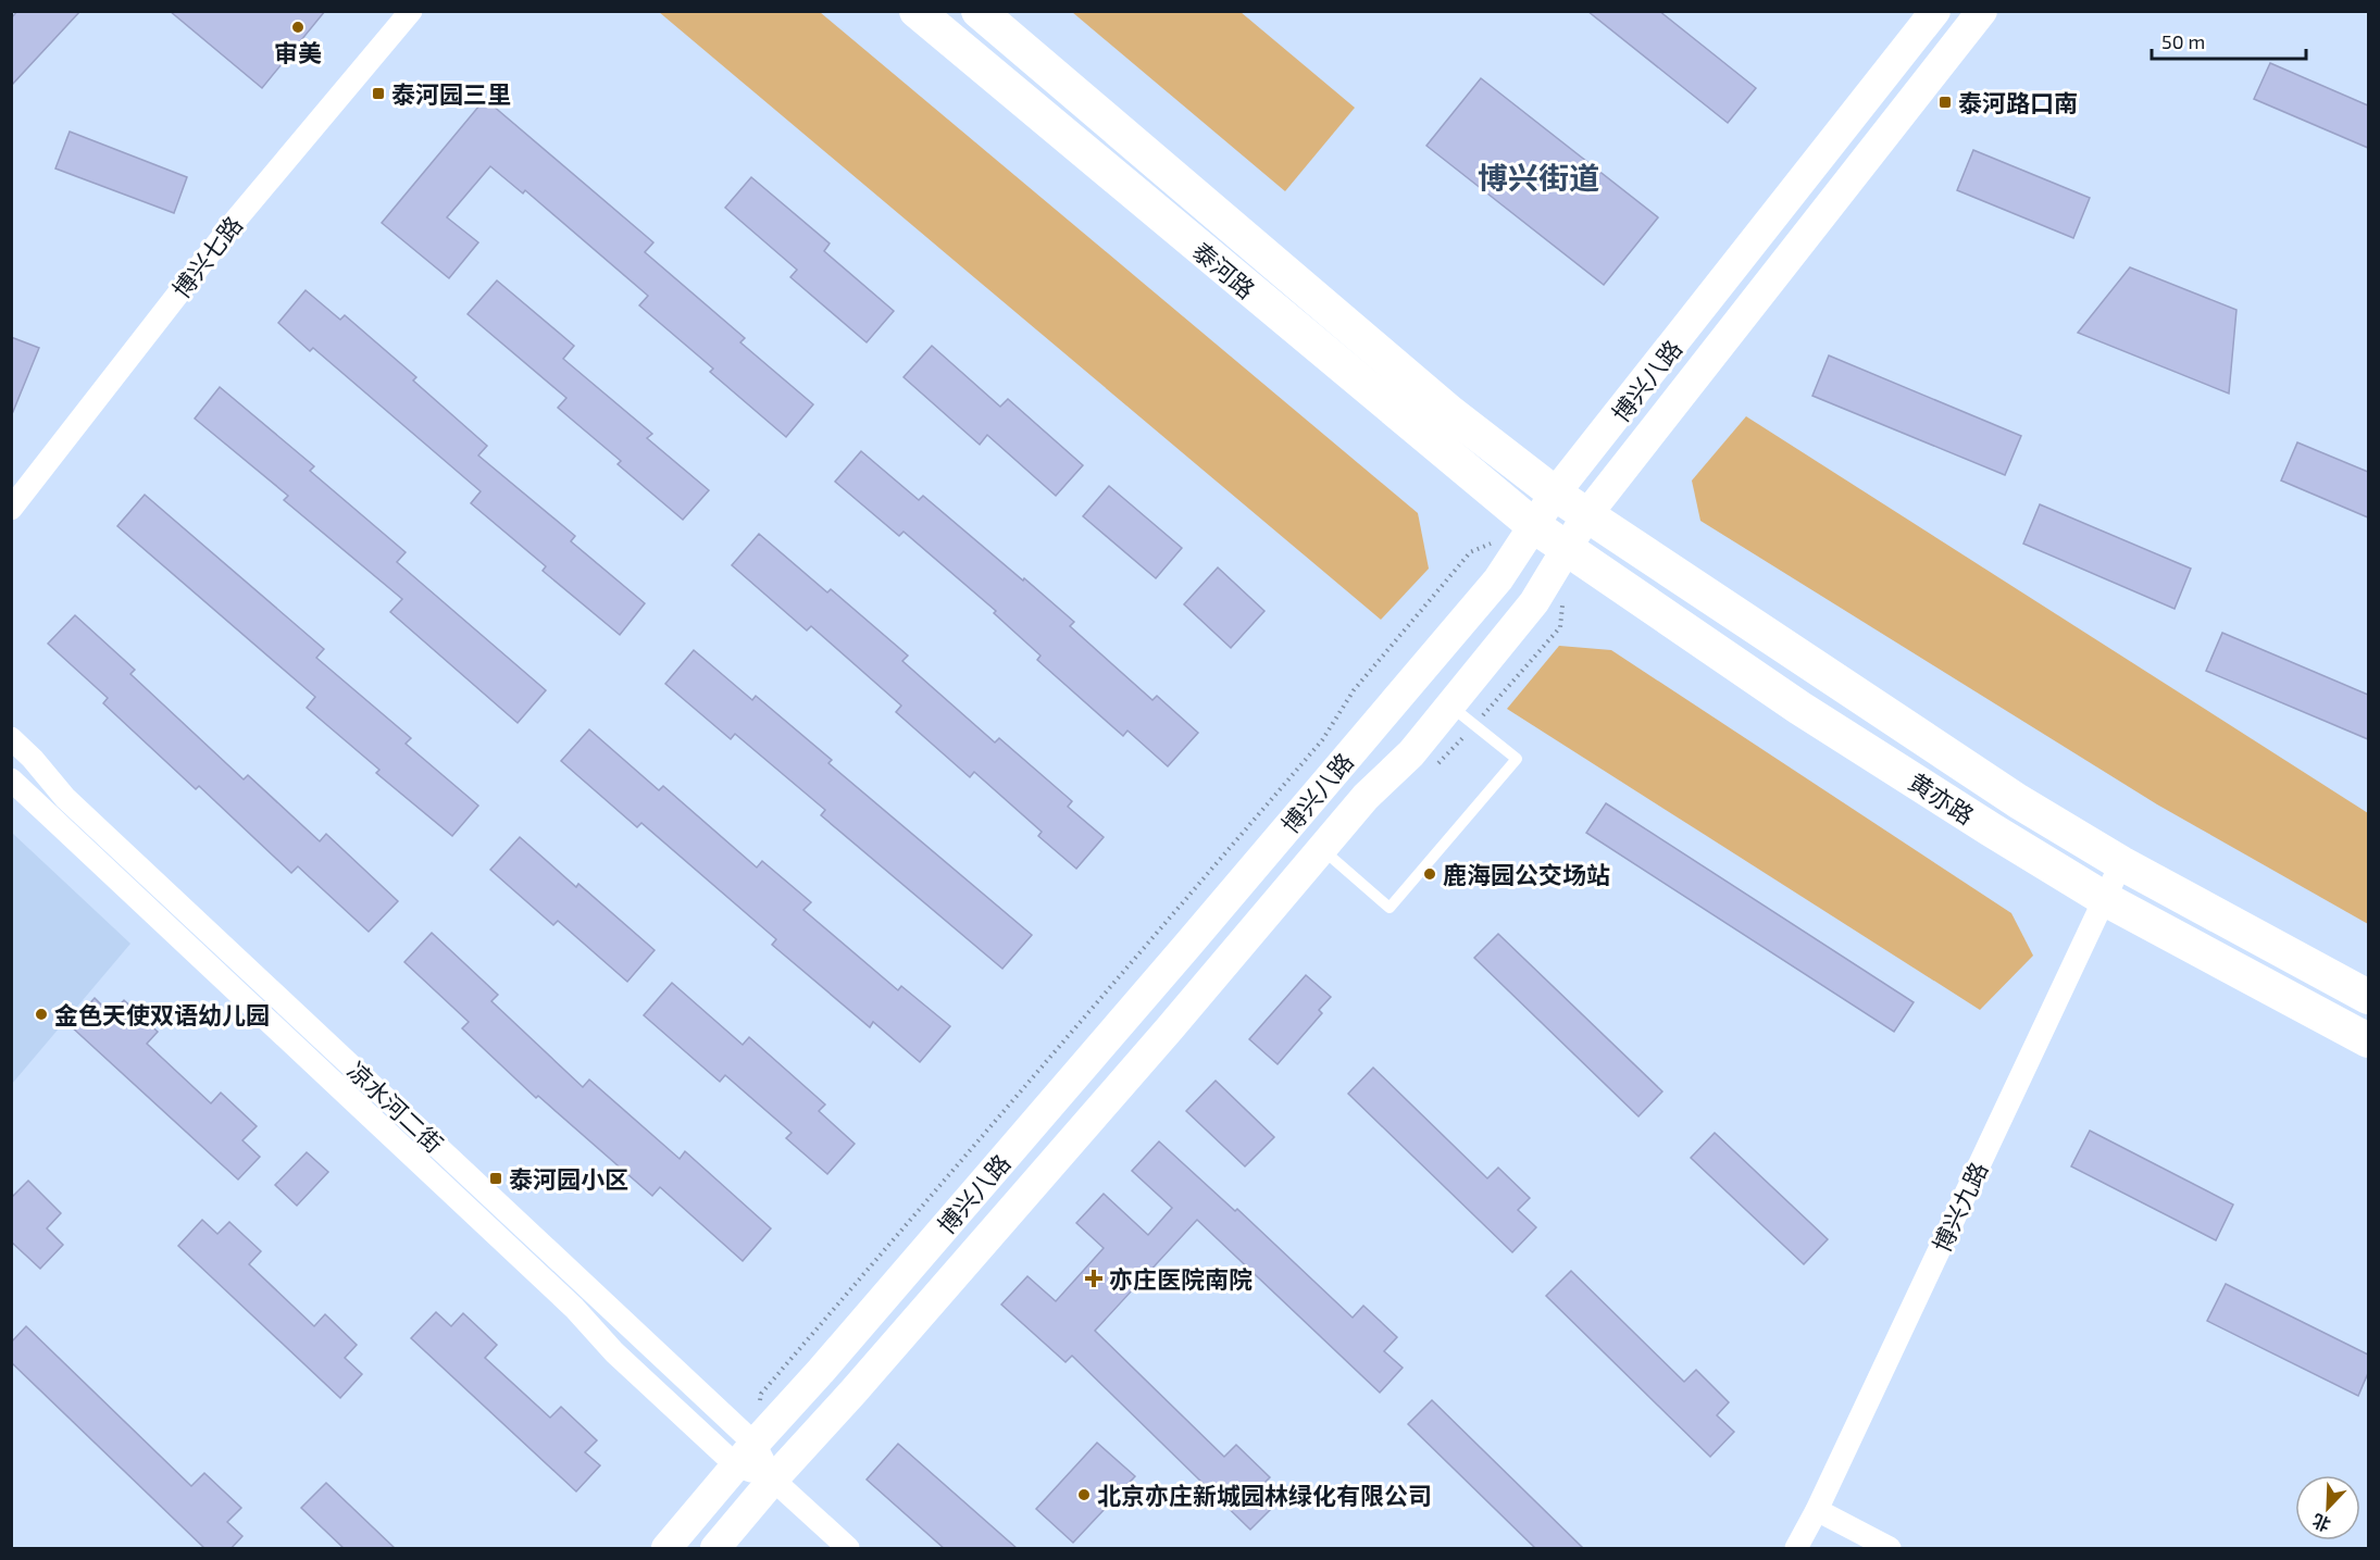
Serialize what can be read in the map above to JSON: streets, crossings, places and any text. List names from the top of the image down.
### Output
{
  "streets": {
    "main road": ["泰河路", "黄亦路"],
    "street": [
      "博兴七路",
      "博兴八路",
      "凉水河二街",
      "博兴九路"
    ]
  },
  "crossings": [
    ["泰河路", "博兴八路"],
    ["泰河路", "黄亦路"],
    ["博兴八路", "黄亦路"],
    ["博兴八路", "凉水河二街"],
    ["黄亦路", "博兴九路"]
  ],
  "districts": ["博兴街道"],
  "places": {
    "other": [
      "审美",
      "鹿海园公交场站",
      "金色天使双语幼儿园",
      "北京亦庄新城园林绿化有限公司"
    ],
    "transit": ["泰河园三里", "泰河路口南", "泰河园小区"],
    "health": ["亦庄医院南院"]
  },
  "scale_bar": "50 m",
  "north": "bottom left"
}
